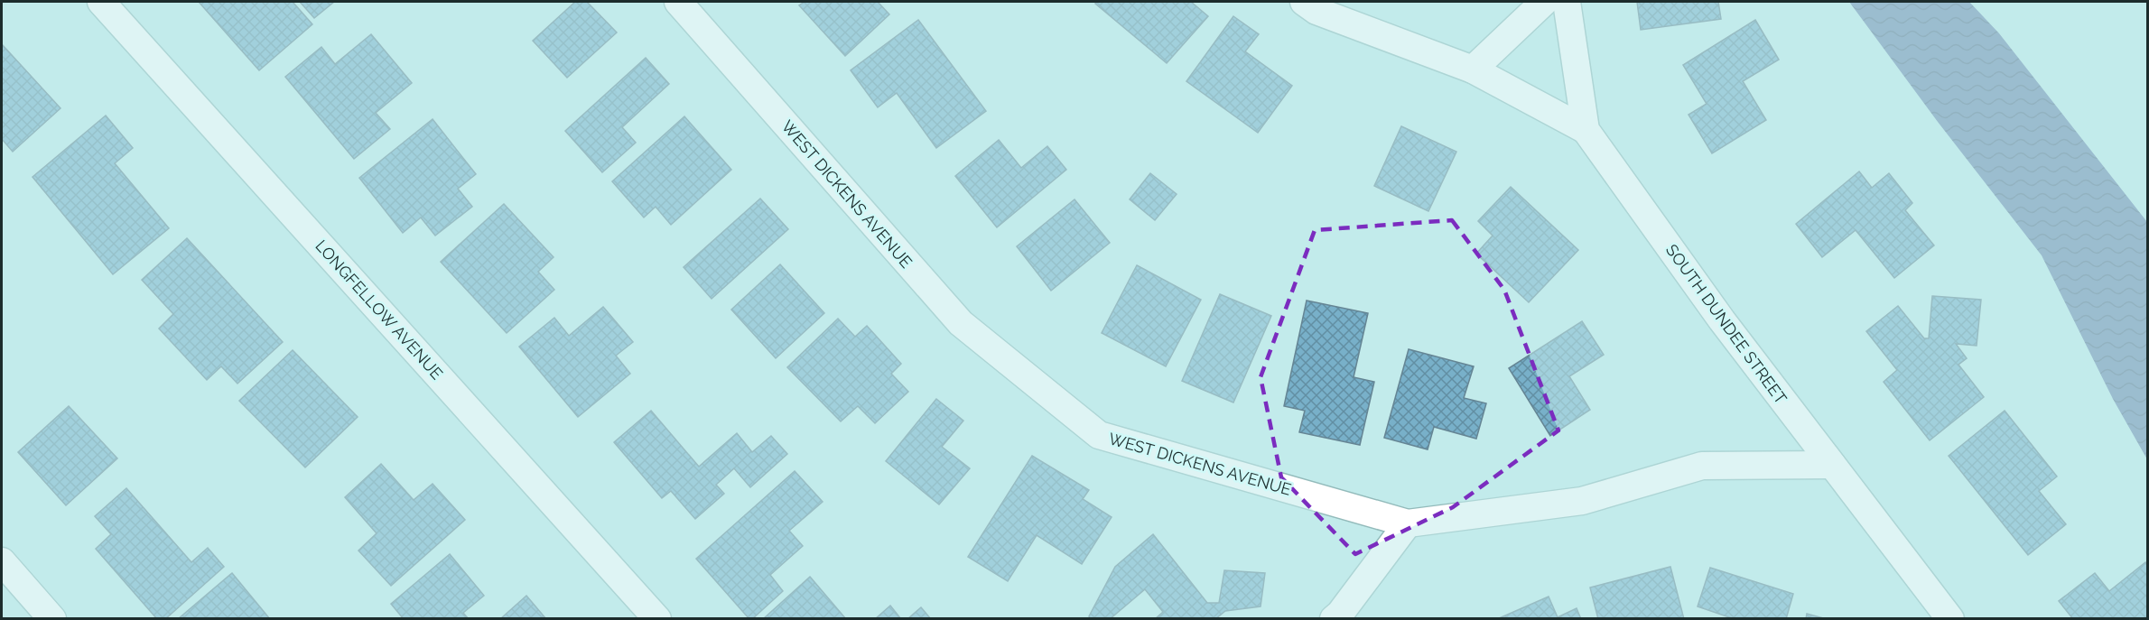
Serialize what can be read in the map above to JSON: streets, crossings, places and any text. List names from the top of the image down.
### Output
{
  "streets": {
    "street": ["WEST DICKENS AVENUE", "LONGFELLOW AVENUE", "SOUTH DUNDEE STREET"]
  },
  "crossings": [
    ["WEST DICKENS AVENUE", "SOUTH DUNDEE STREET"]
  ]
}
